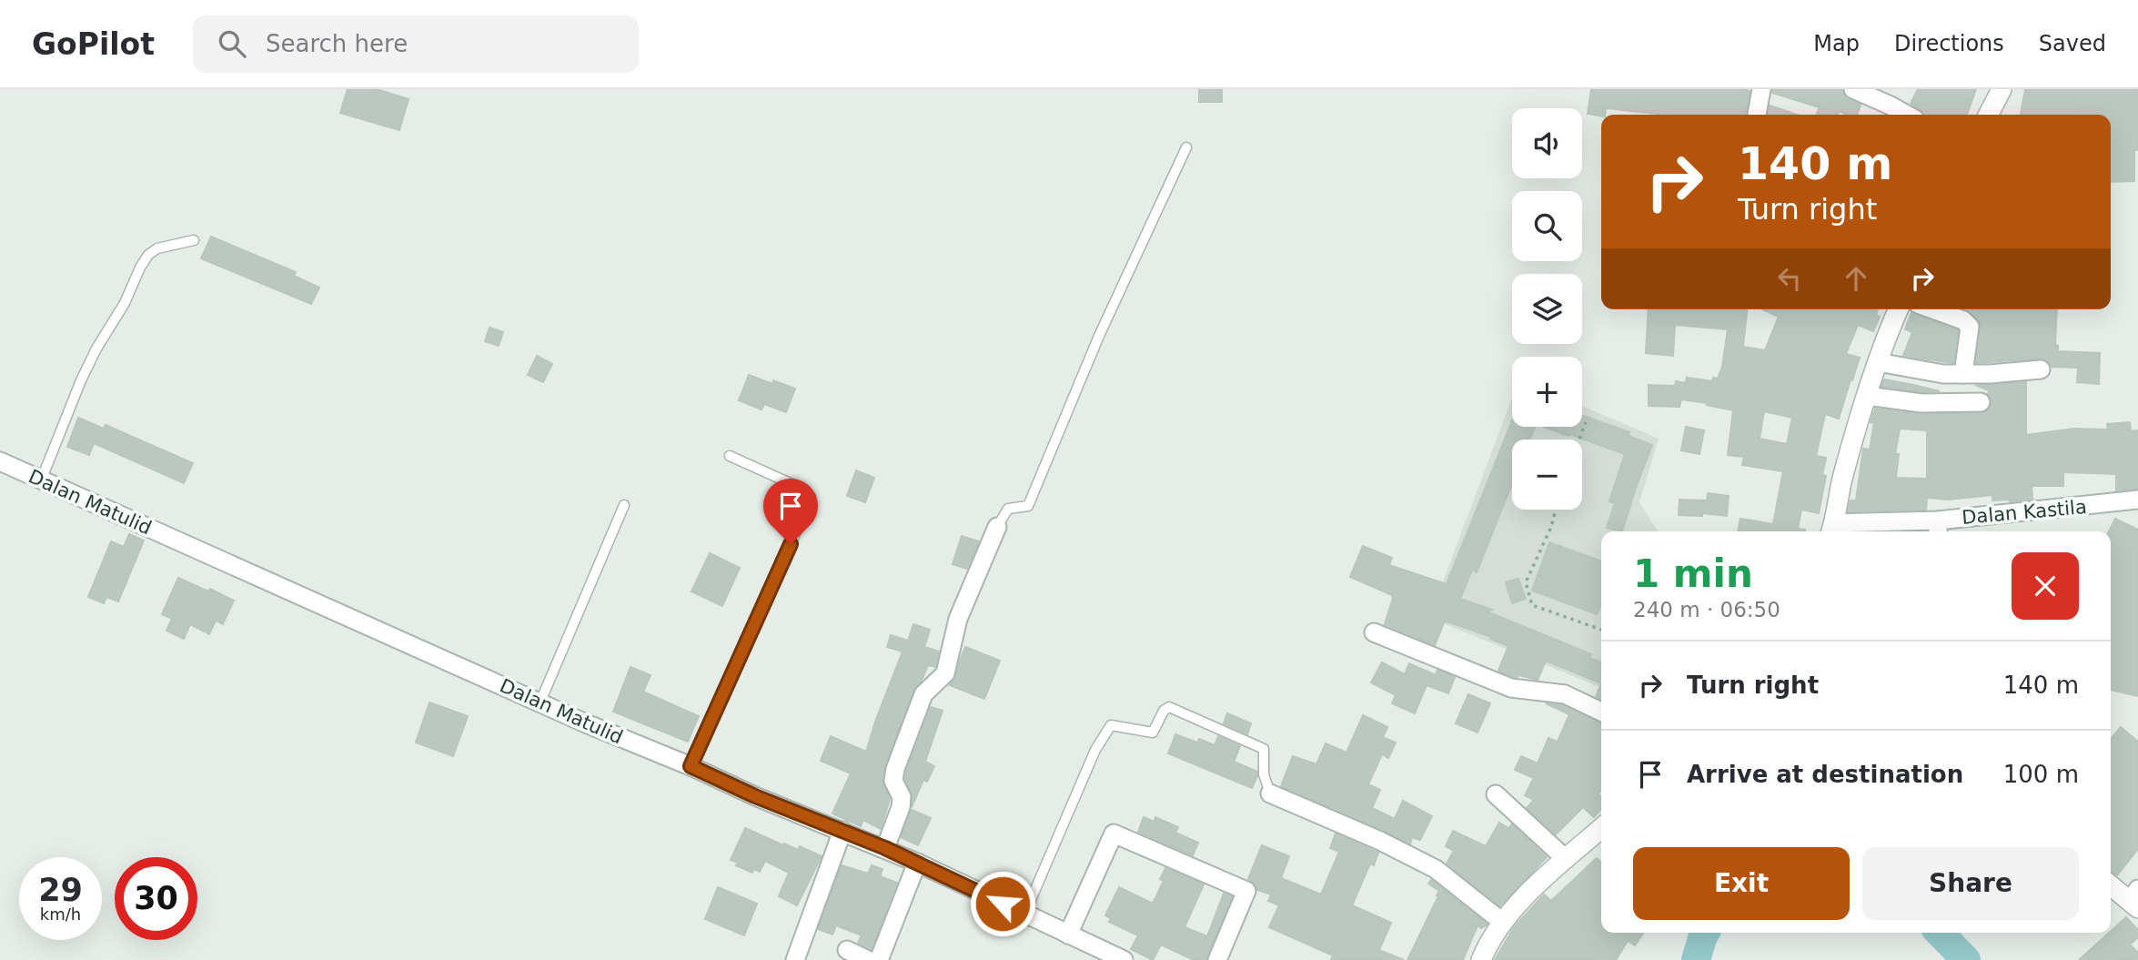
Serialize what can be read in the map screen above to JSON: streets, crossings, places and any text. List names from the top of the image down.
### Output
{
  "streets": {
    "street": ["Dalan Matulid", "Dalan Kastila"]
  },
  "page": {
    "header": "GoPilot",
    "search": "Search here",
    "nav": ["Map", "Directions", "Saved"],
    "map_buttons": ["+", "−"],
    "turn": ["140 m", "Turn right"],
    "heading": ["1 min", "240 m · 06:50"],
    "list": [
      {
        "name": "Turn right",
        "value": "140 m"
      },
      {
        "name": "Arrive at destination",
        "value": "100 m"
      }
    ],
    "buttons": ["Exit", "Share"],
    "speed": "29 km/h",
    "limit": "30"
  }
}
